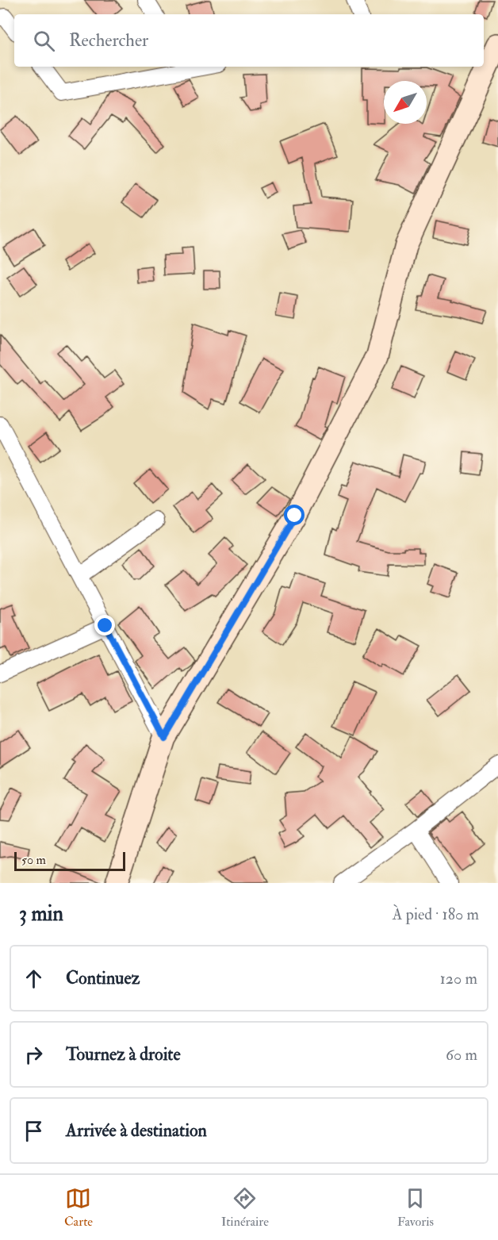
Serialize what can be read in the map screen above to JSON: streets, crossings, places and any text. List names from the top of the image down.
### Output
{
  "scale_bar": "50 m",
  "north": "bottom left",
  "page": {
    "search": "Rechercher",
    "scale": "50 m",
    "heading": ["3 min", "À pied · 180 m"],
    "list": [
      ["Continuez", "120 m"],
      ["Tournez à droite", "60 m"],
      "Arrivée à destination"
    ],
    "nav": ["Carte", "Itinéraire", "Favoris"]
  }
}
